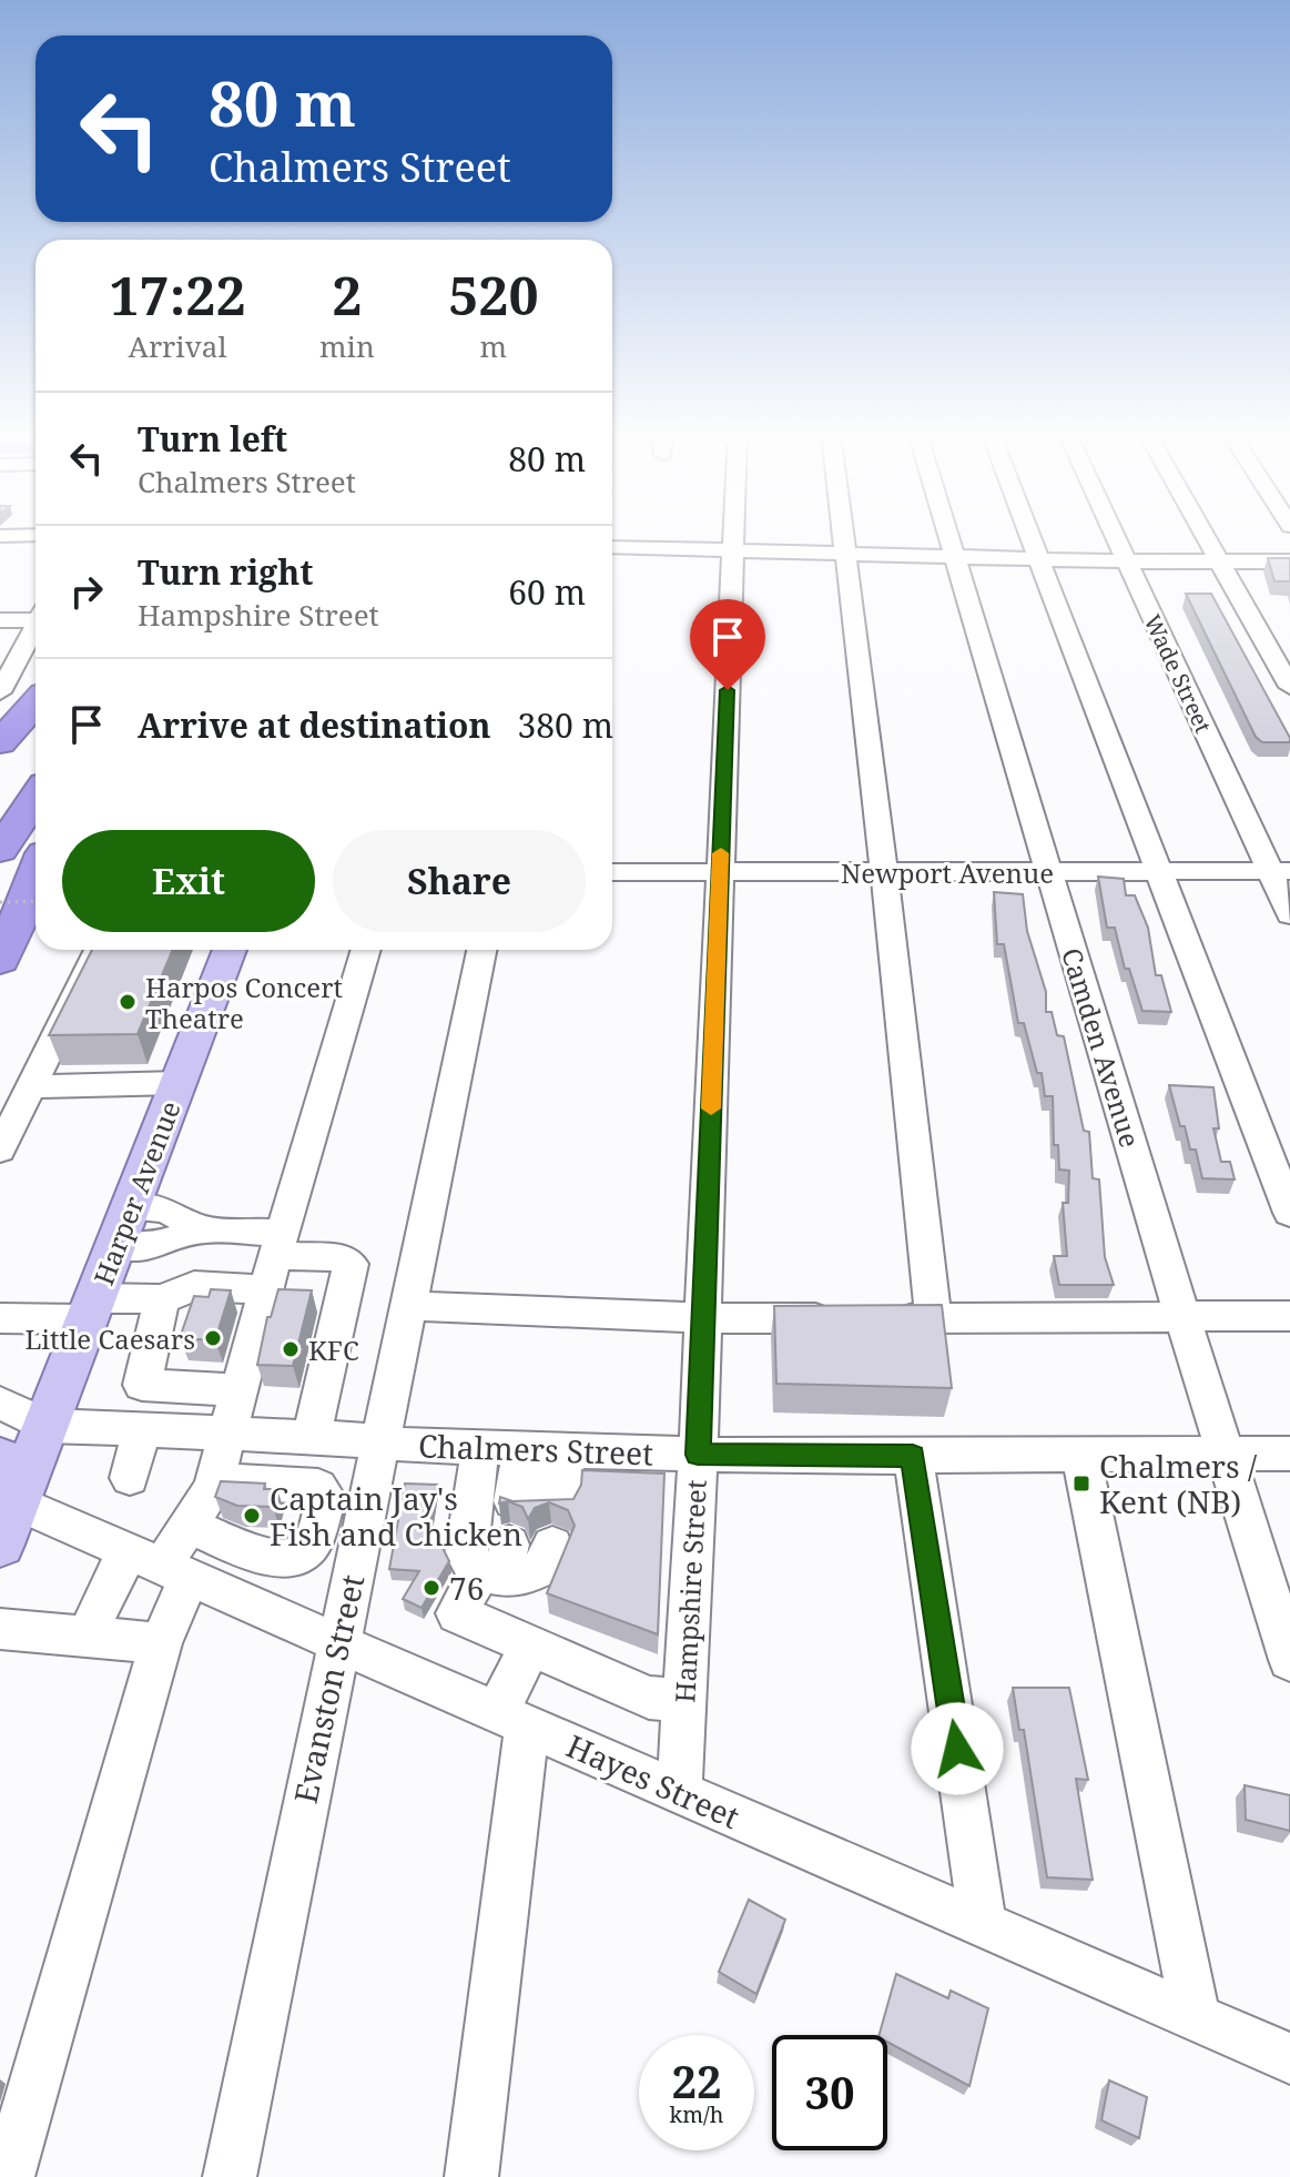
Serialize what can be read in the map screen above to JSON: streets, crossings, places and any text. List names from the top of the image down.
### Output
{
  "streets": {
    "main road": ["Harper Avenue"],
    "street": [
      "Wade Street",
      "Newport Avenue",
      "Camden Avenue",
      "Chalmers Street",
      "Hampshire Street",
      "Evanston Street",
      "Hayes Street"
    ]
  },
  "crossings": [
    ["Wade Street", "Newport Avenue"],
    ["Newport Avenue", "Camden Avenue"],
    ["Newport Avenue", "Hampshire Street"],
    ["Camden Avenue", "Chalmers Street"],
    ["Harper Avenue", "Chalmers Street"],
    ["Harper Avenue", "Hayes Street"],
    ["Chalmers Street", "Hampshire Street"],
    ["Chalmers Street", "Evanston Street"],
    ["Hampshire Street", "Hayes Street"],
    ["Evanston Street", "Hayes Street"]
  ],
  "places": {
    "other": [
      "Harpos Concert Theatre",
      "Little Caesars",
      "KFC",
      "Captain Jay's Fish and Chicken",
      "76"
    ],
    "transit": ["Chalmers / Kent (NB)"]
  },
  "page": {
    "turn": ["80 m", "Chalmers Street"],
    "eta": [
      "17:22",
      "Arrival",
      "2",
      "min",
      "520",
      "m"
    ],
    "list": [
      {
        "name": "Turn left",
        "note": "Chalmers Street",
        "value": "80 m"
      },
      {
        "name": "Turn right",
        "note": "Hampshire Street",
        "value": "60 m"
      },
      {
        "name": "Arrive at destination",
        "value": "380 m"
      }
    ],
    "buttons": ["Exit", "Share"],
    "speed": "22 km/h",
    "limit": "30"
  }
}
